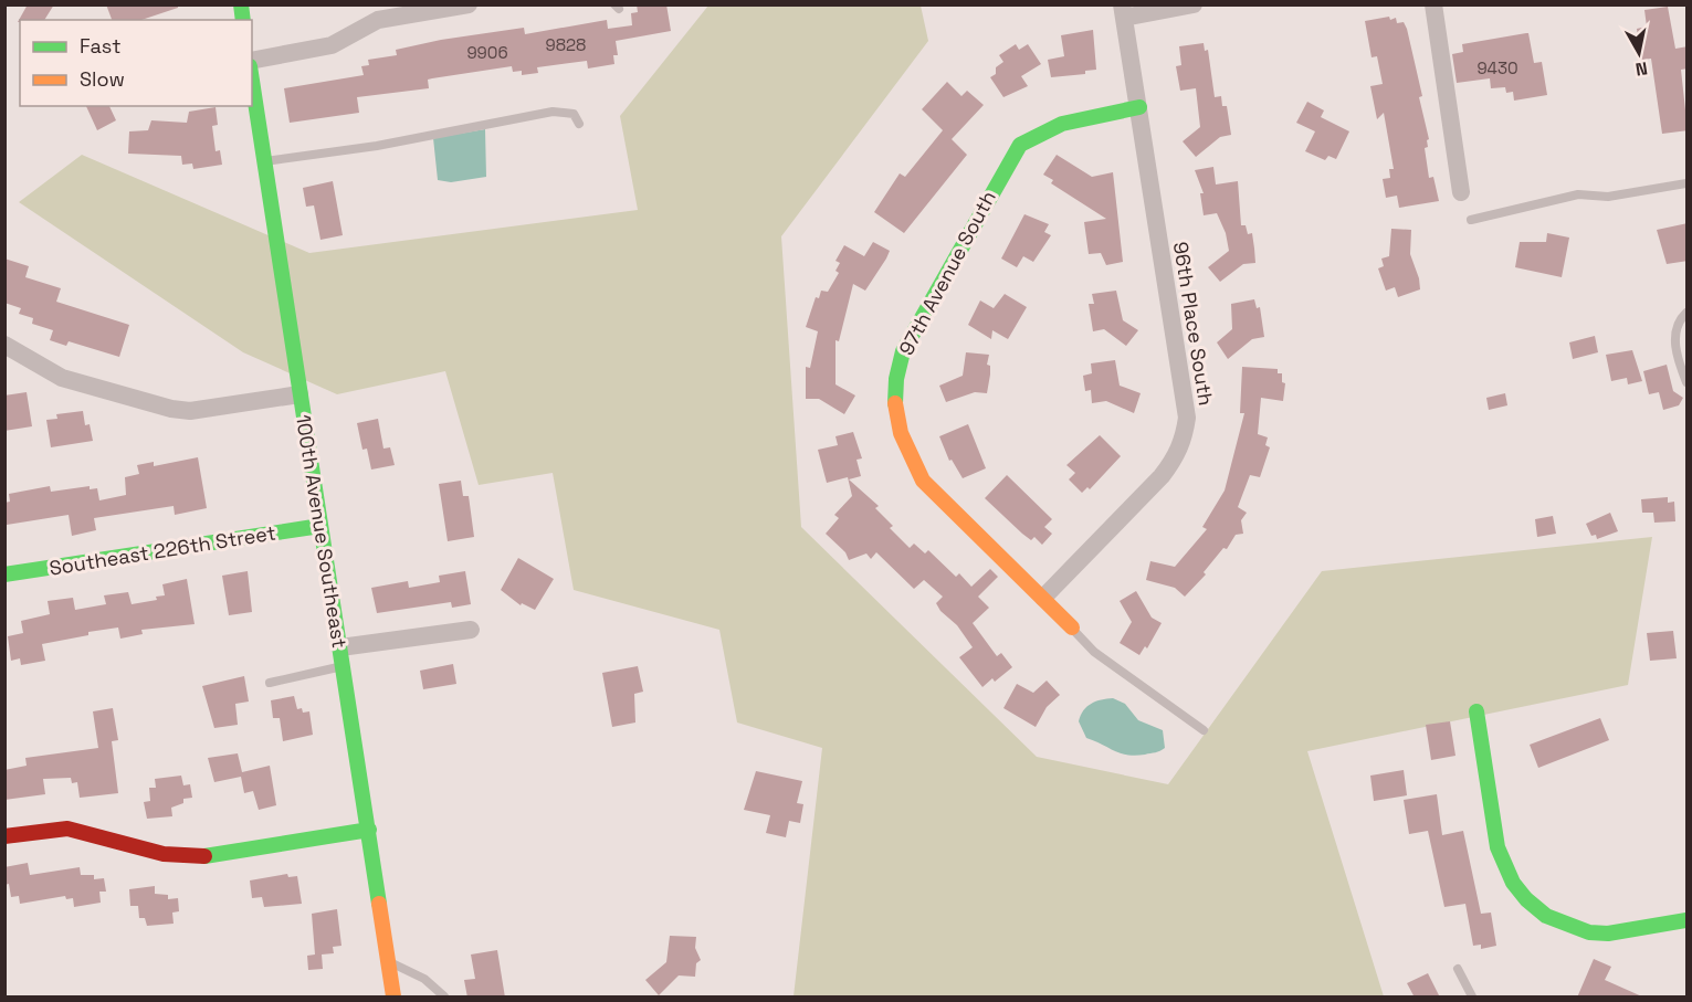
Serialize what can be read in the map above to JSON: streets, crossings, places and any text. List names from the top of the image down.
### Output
{
  "streets": {
    "street": [
      "97th Avenue South",
      "96th Place South",
      "100th Avenue Southeast",
      "Southeast 226th Street"
    ]
  },
  "crossings": [
    ["97th Avenue South", "96th Place South"],
    ["100th Avenue Southeast", "Southeast 226th Street"]
  ],
  "house_numbers": ["9828", "9906", "9430"],
  "legend": ["Fast", "Slow"],
  "north": "bottom"
}
